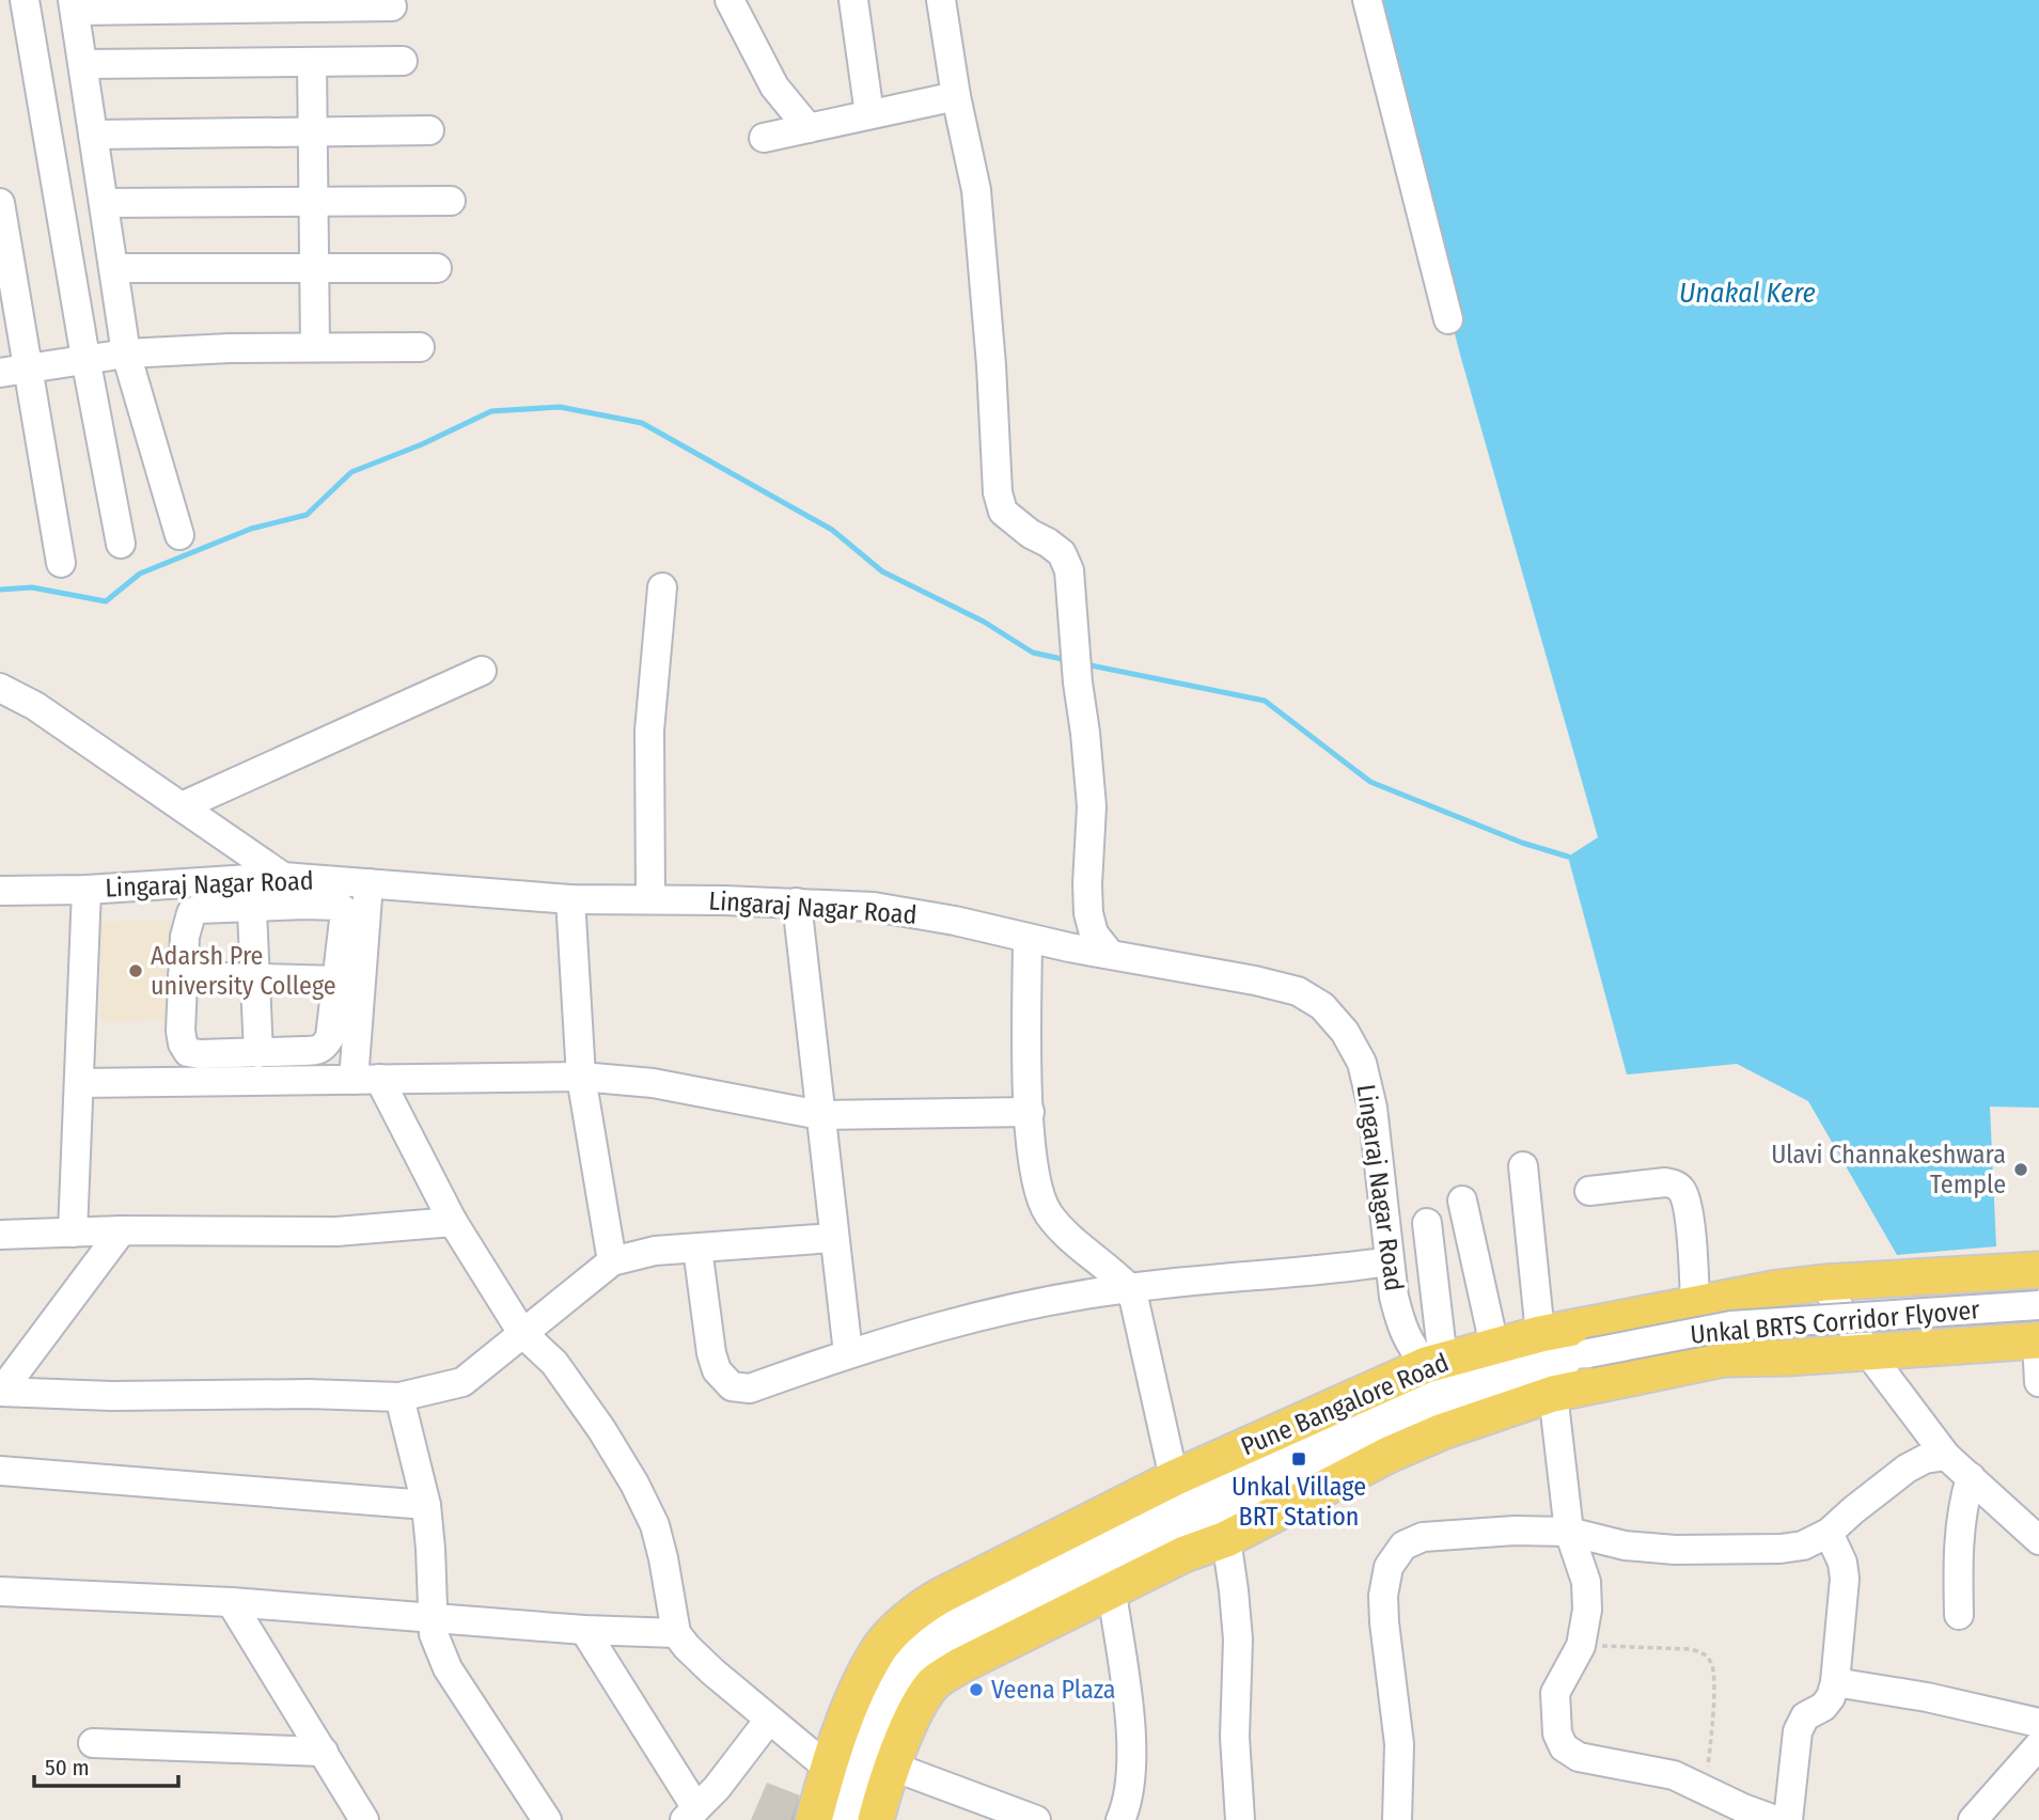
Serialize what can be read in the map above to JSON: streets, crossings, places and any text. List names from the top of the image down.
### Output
{
  "streets": {
    "main road": ["Pune Bangalore Road"],
    "street": ["Lingaraj Nagar Road", "Unkal BRTS Corridor Flyover"]
  },
  "crossings": [
    ["Lingaraj Nagar Road", "Pune Bangalore Road"]
  ],
  "water": ["Unakal Kere"],
  "places": {
    "other": ["Adarsh Pre university College", "Ulavi Channakeshwara Temple", "Veena Plaza"],
    "transit": ["Unkal Village BRT Station"]
  },
  "scale_bar": "50 m"
}
